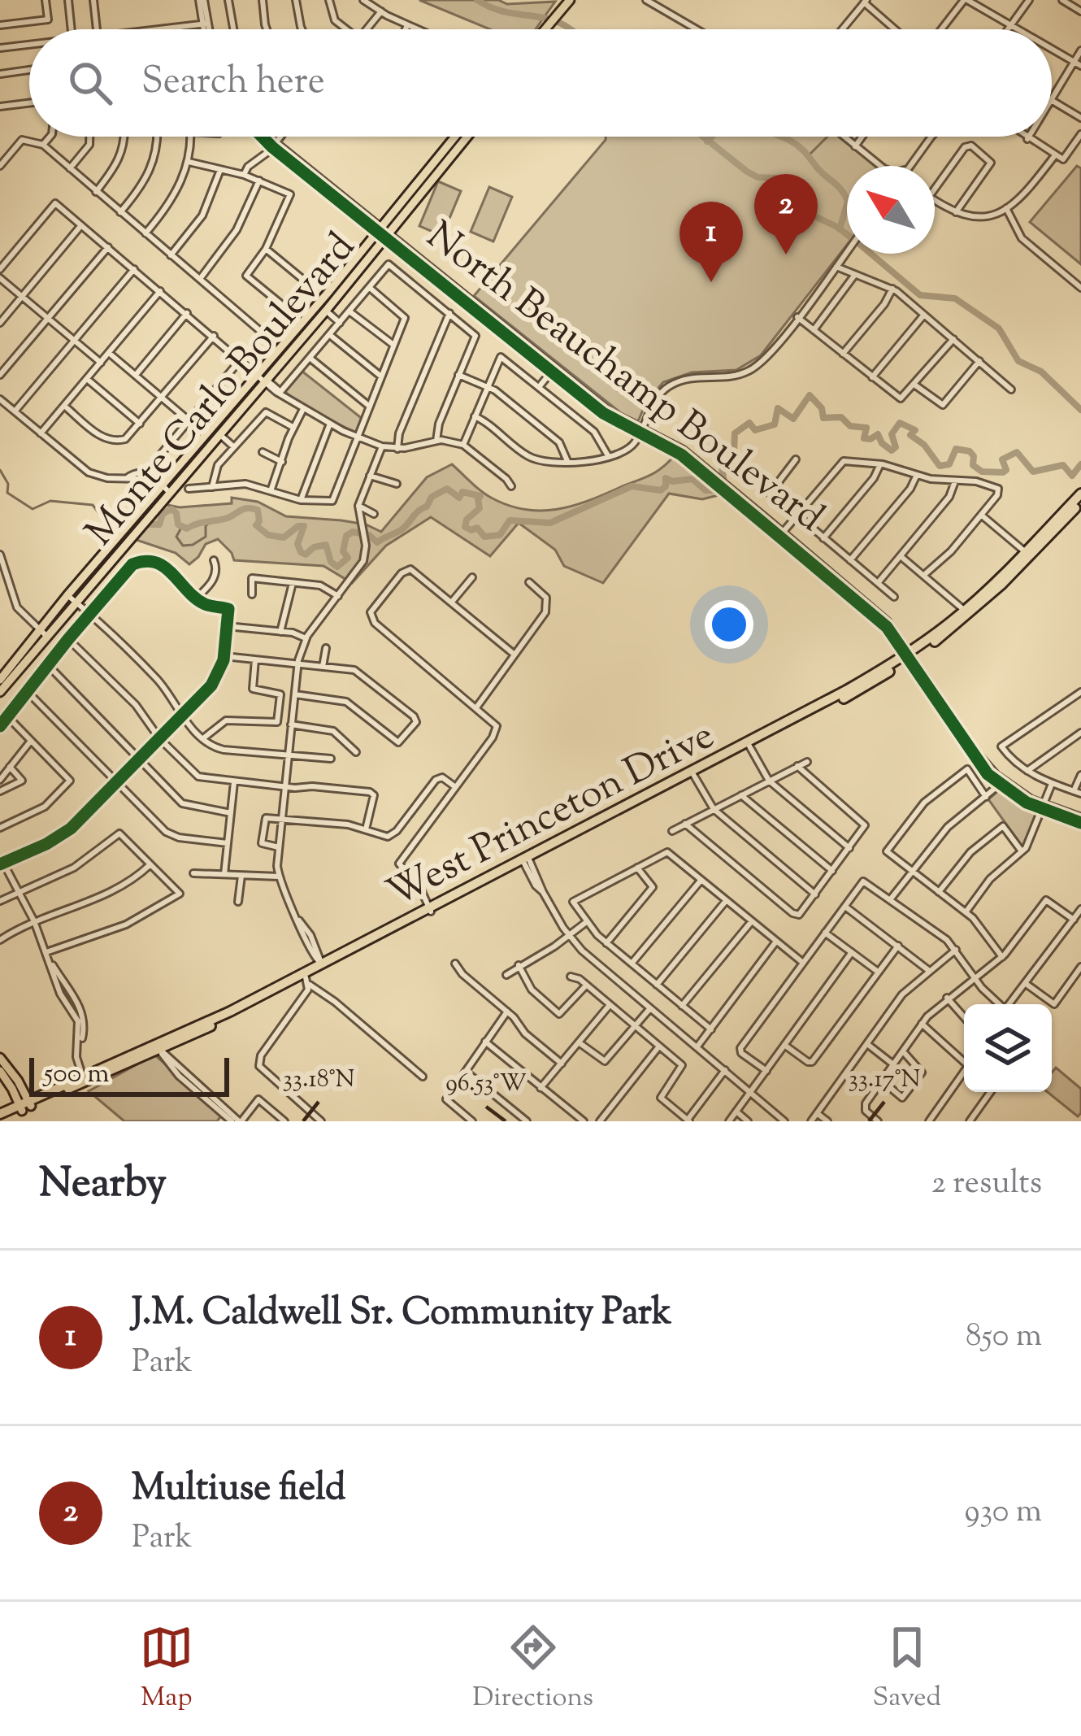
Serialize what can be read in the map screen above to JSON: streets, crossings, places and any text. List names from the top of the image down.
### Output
{
  "streets": {
    "highway": ["West Princeton Drive"],
    "main road": ["Monte Carlo Boulevard"],
    "street": ["North Beauchamp Boulevard"]
  },
  "crossings": [
    ["North Beauchamp Boulevard", "Monte Carlo Boulevard"],
    ["North Beauchamp Boulevard", "West Princeton Drive"]
  ],
  "scale_bar": "500 m",
  "north": "top left",
  "page": {
    "search": "Search here",
    "pins": ["2", "1"],
    "scale": "500 m",
    "heading": ["Nearby", "2 results"],
    "list": [
      {
        "mark": "1",
        "name": "J.M. Caldwell Sr. Community Park",
        "note": "Park",
        "value": "850 m"
      },
      {
        "mark": "2",
        "name": "Multiuse field",
        "note": "Park",
        "value": "930 m"
      }
    ],
    "nav": ["Map", "Directions", "Saved"]
  },
  "coordinates": ["33.18°N", "33.17°N", "96.53°W"]
}
